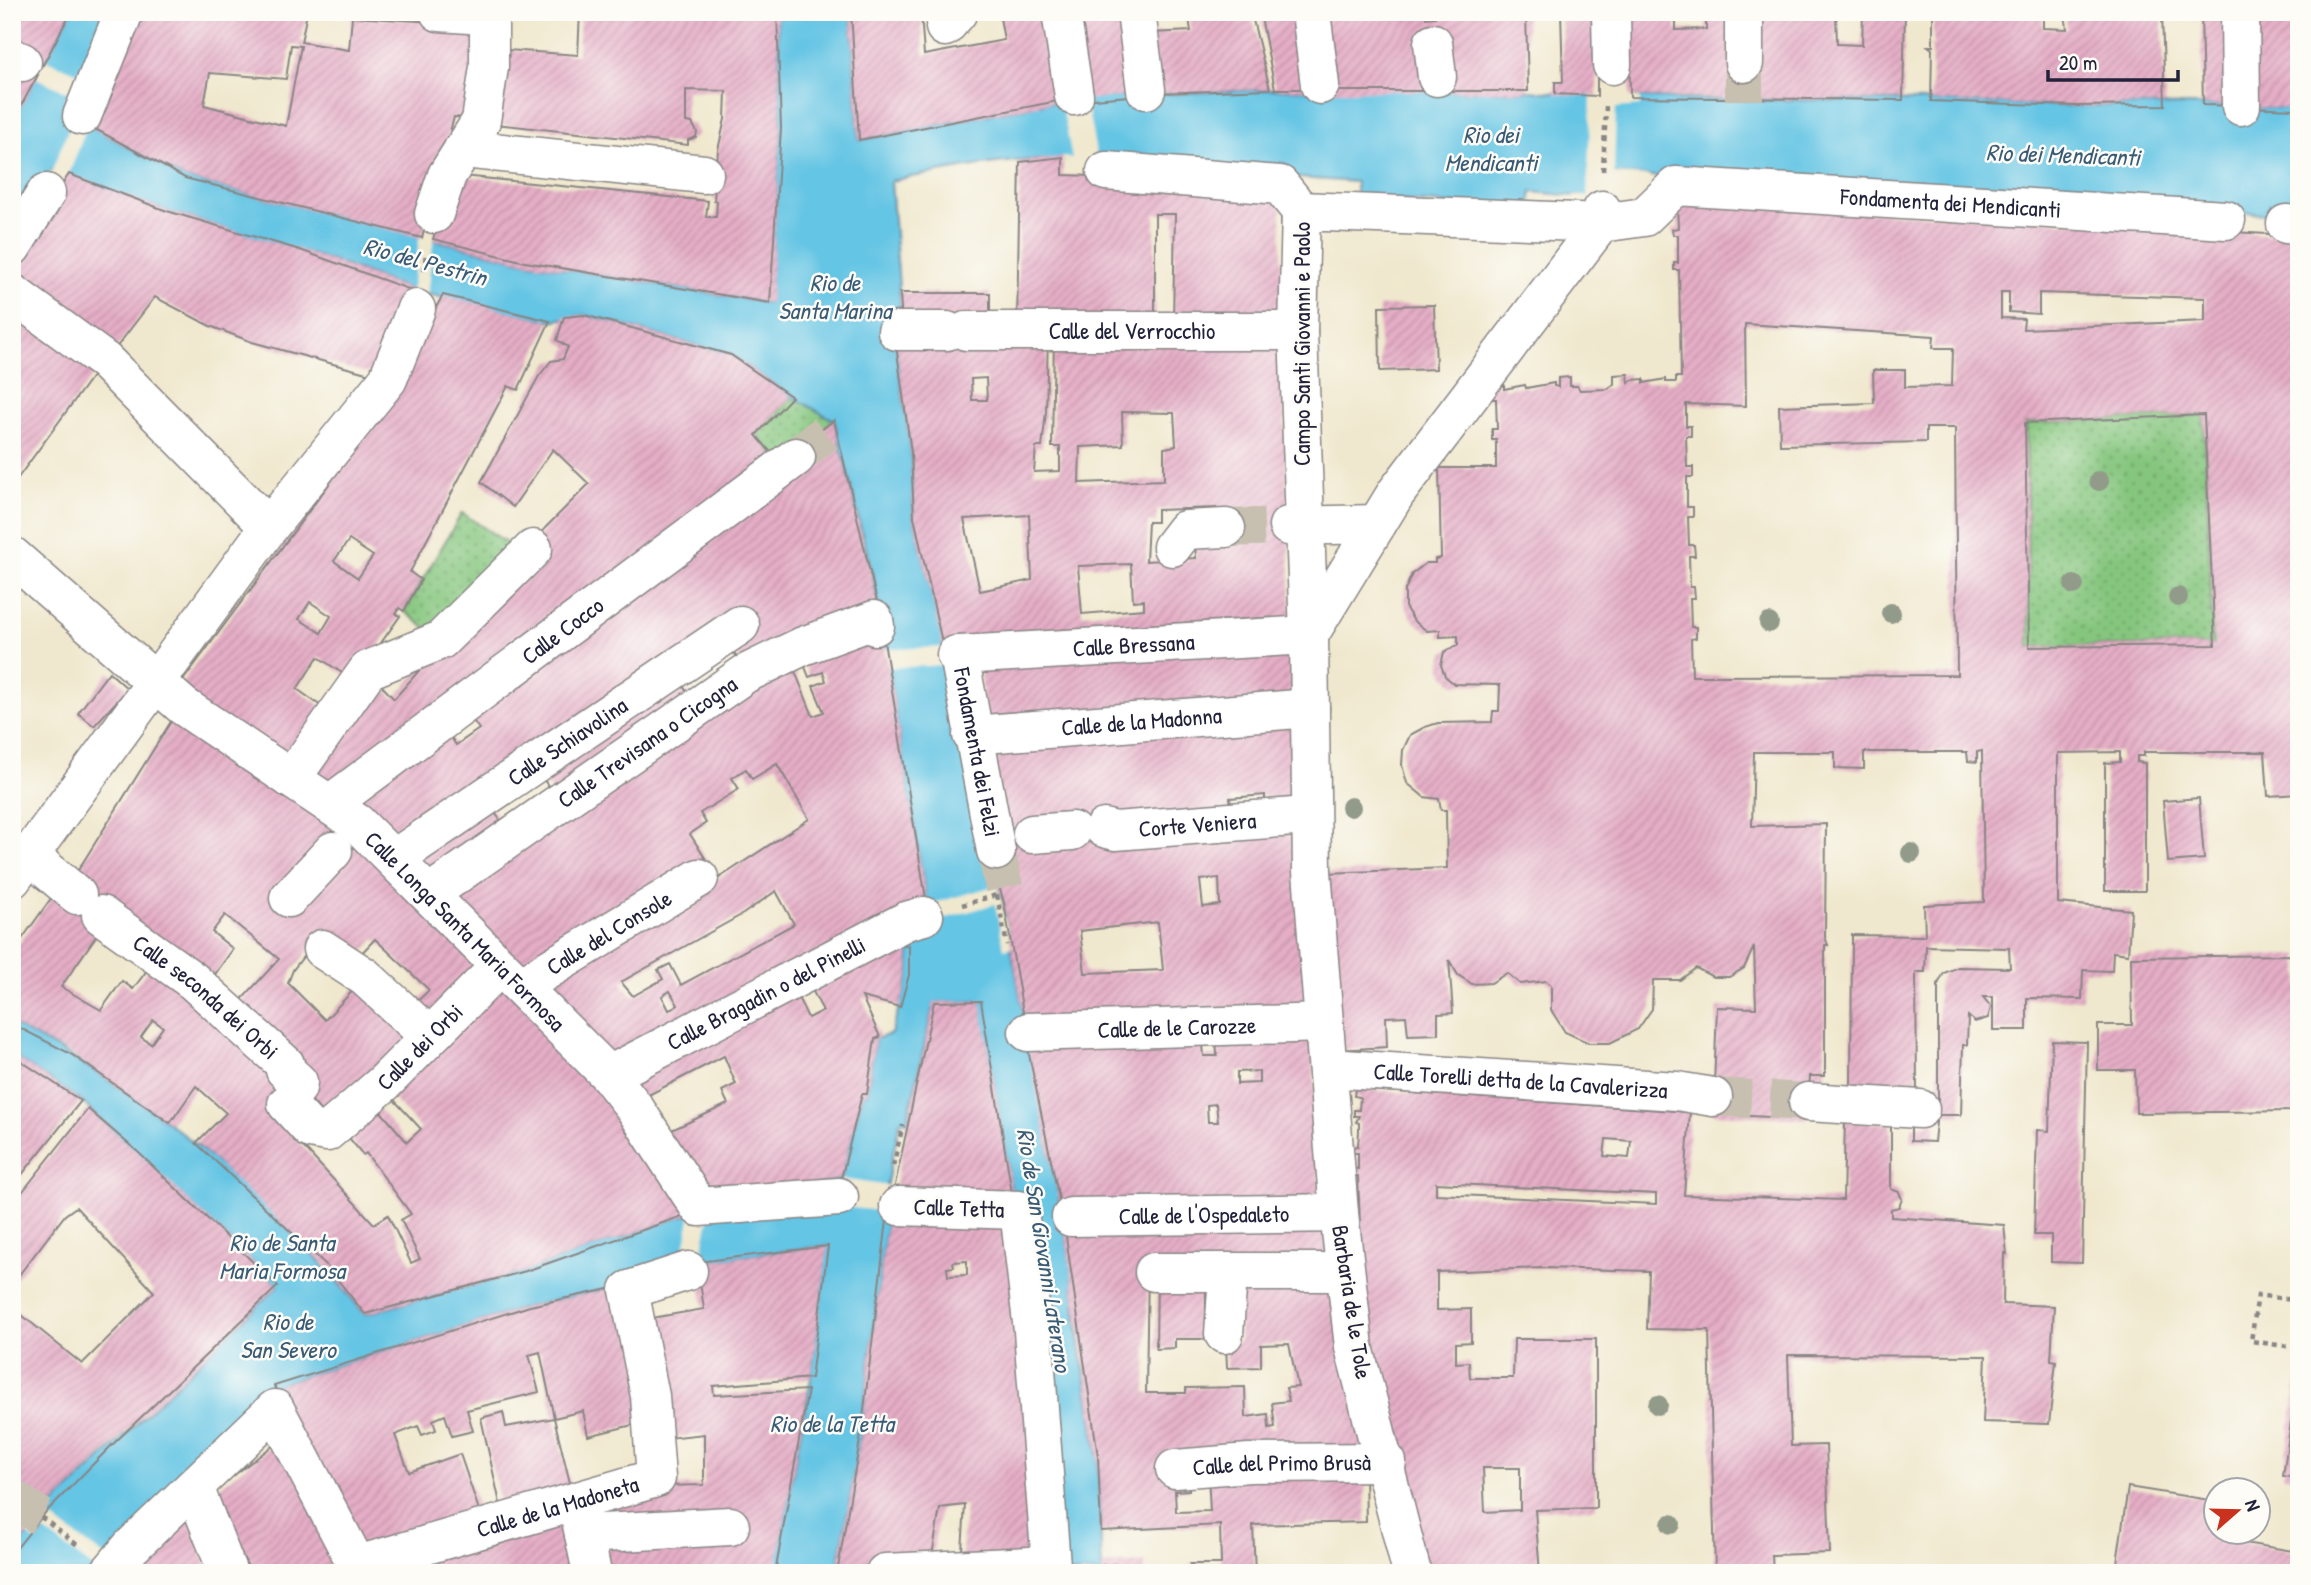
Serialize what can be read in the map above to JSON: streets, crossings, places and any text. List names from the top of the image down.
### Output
{
  "streets": {
    "street": [
      "Fondamenta dei Mendicanti",
      "Calle del Verrocchio",
      "Campo Santi Giovanni e Paolo",
      "Calle Cocco",
      "Calle Bressana",
      "Calle de la Madonna",
      "Calle Schiavolina",
      "Calle Trevisana o Cicogna",
      "Fondamenta dei Felzi",
      "Corte Veniera",
      "Calle Longa Santa Maria Formosa",
      "Calle del Console",
      "Calle Bragadin o del Pinelli",
      "Calle seconda dei Orbi",
      "Calle de le Carozze",
      "Calle dei Orbi",
      "Calle Torelli detta de la Cavalerizza",
      "Calle Tetta",
      "Calle de l'Ospedaleto",
      "Barbaria de le Tole",
      "Calle del Primo Brusà",
      "Calle de la Madoneta"
    ]
  },
  "crossings": [
    ["Fondamenta dei Mendicanti", "Campo Santi Giovanni e Paolo"],
    ["Calle del Verrocchio", "Campo Santi Giovanni e Paolo"],
    ["Campo Santi Giovanni e Paolo", "Calle Bressana"],
    ["Campo Santi Giovanni e Paolo", "Calle de la Madonna"],
    ["Campo Santi Giovanni e Paolo", "Corte Veniera"],
    ["Campo Santi Giovanni e Paolo", "Calle de le Carozze"],
    ["Campo Santi Giovanni e Paolo", "Barbaria de le Tole"],
    ["Calle Cocco", "Calle Longa Santa Maria Formosa"],
    ["Calle Bressana", "Fondamenta dei Felzi"],
    ["Calle de la Madonna", "Fondamenta dei Felzi"],
    ["Calle Schiavolina", "Calle Longa Santa Maria Formosa"],
    ["Calle Trevisana o Cicogna", "Calle Longa Santa Maria Formosa"],
    ["Calle Longa Santa Maria Formosa", "Calle del Console"],
    ["Calle Longa Santa Maria Formosa", "Calle Bragadin o del Pinelli"],
    ["Calle Longa Santa Maria Formosa", "Calle dei Orbi"],
    ["Calle del Console", "Calle dei Orbi"],
    ["Calle seconda dei Orbi", "Calle dei Orbi"],
    ["Calle de le Carozze", "Barbaria de le Tole"],
    ["Calle Torelli detta de la Cavalerizza", "Barbaria de le Tole"],
    ["Calle de l'Ospedaleto", "Barbaria de le Tole"],
    ["Barbaria de le Tole", "Calle del Primo Brusà"]
  ],
  "water": [
    "Rio dei Mendicanti",
    "Rio del Pestrin",
    "Rio de Santa Marina",
    "Rio de Santa Maria Formosa",
    "Rio de San Giovanni Laterano",
    "Rio de San Severo",
    "Rio de la Tetta"
  ],
  "scale_bar": "20 m",
  "north": "right"
}
